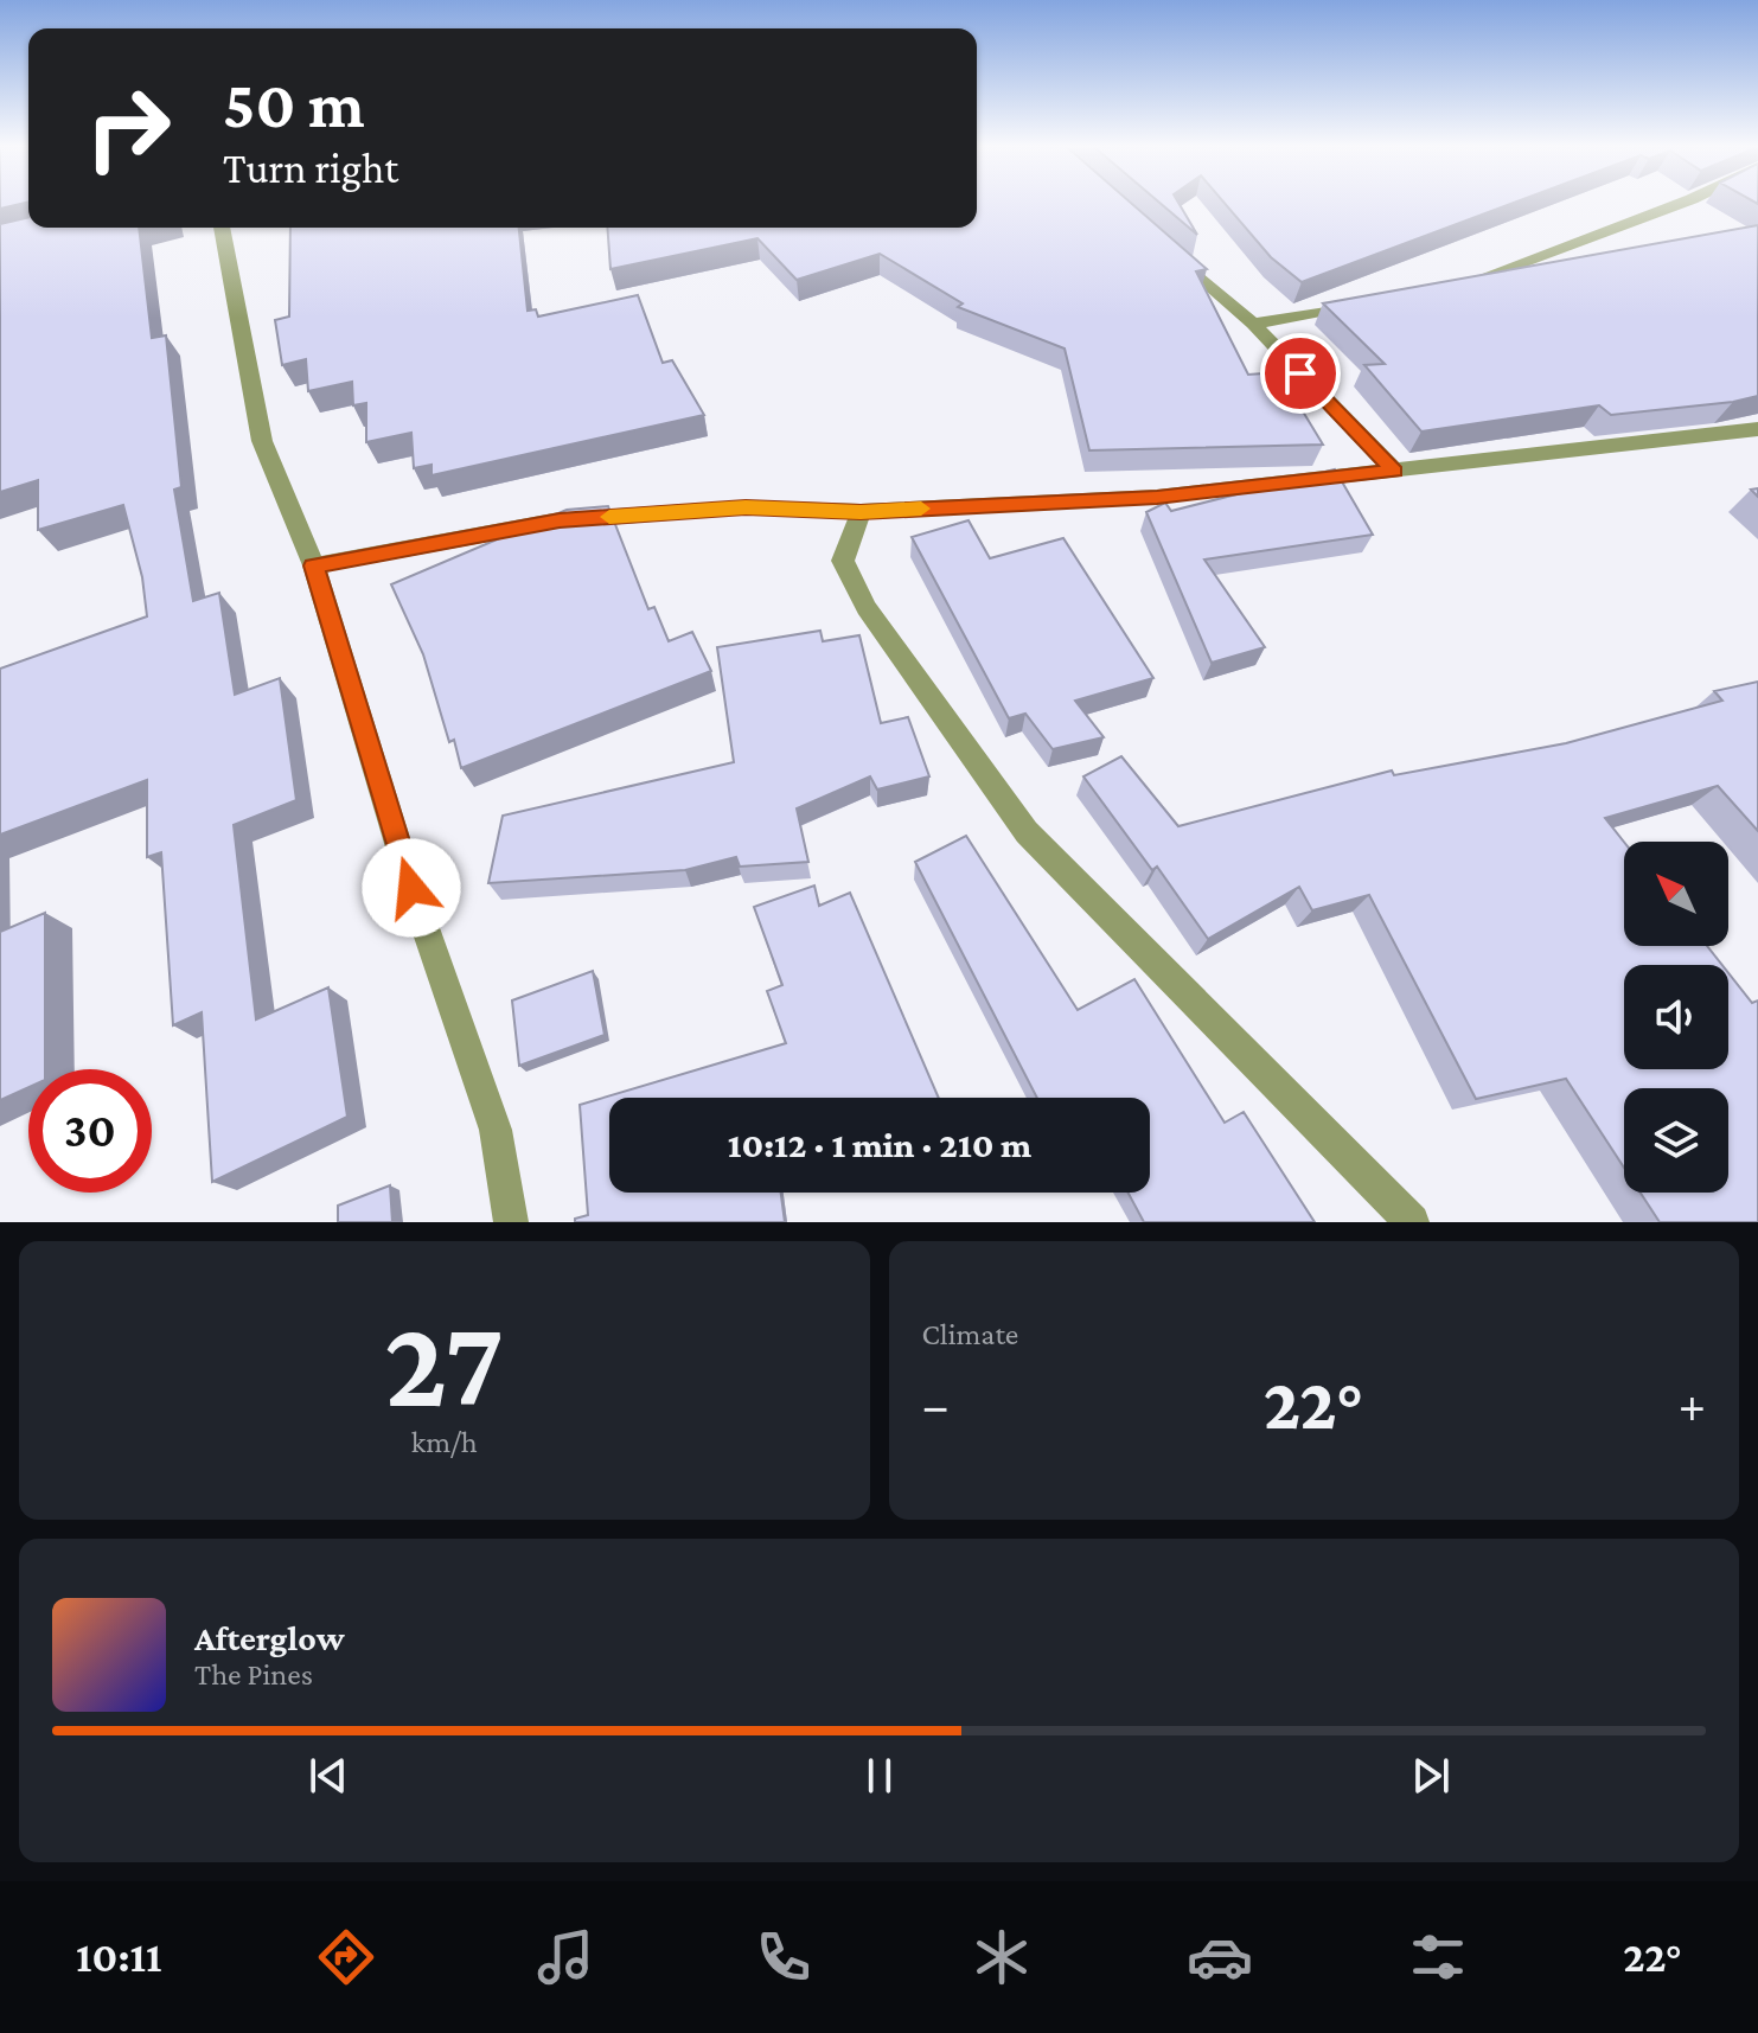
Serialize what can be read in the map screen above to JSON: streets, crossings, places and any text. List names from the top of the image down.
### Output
{
  "north": "top left",
  "page": {
    "turn": ["50 m", "Turn right"],
    "limit": "30",
    "trip": "10:12 · 1 min · 210 m",
    "tile": [
      ["27", "km/h"],
      "Climate"
    ],
    "heat": ["−", "22°", "+"],
    "song": ["Afterglow", "The Pines"],
    "tabs": ["10:11", "22°"]
  }
}
